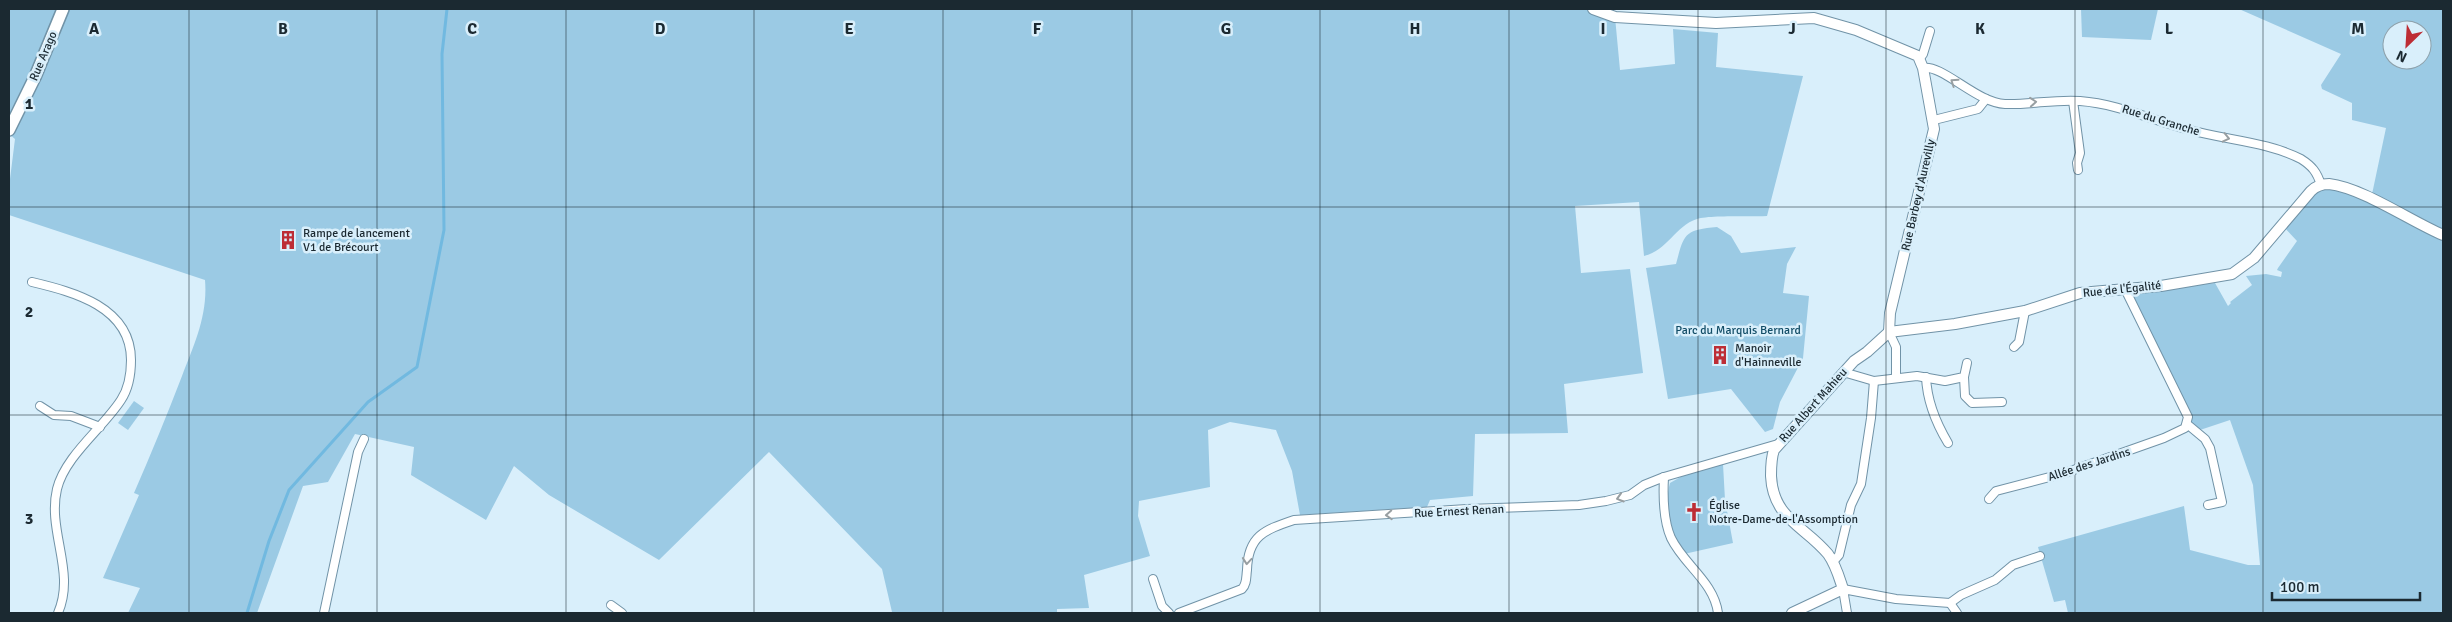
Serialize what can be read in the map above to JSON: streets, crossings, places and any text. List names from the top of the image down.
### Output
{
  "streets": {
    "main road": ["Rue Arago"],
    "street": [
      "Rue du Granche",
      "Rue Barbey d'Aurevilly",
      "Rue de l'Égalité",
      "Rue Albert Mahieu",
      "Allée des Jardins",
      "Rue Ernest Renan"
    ]
  },
  "crossings": [
    ["Rue du Granche", "Rue Barbey d'Aurevilly"],
    ["Rue du Granche", "Rue de l'Égalité"],
    ["Rue Barbey d'Aurevilly", "Rue de l'Égalité"],
    ["Rue Barbey d'Aurevilly", "Rue Albert Mahieu"],
    ["Rue de l'Égalité", "Rue Albert Mahieu"],
    ["Rue Albert Mahieu", "Rue Ernest Renan"]
  ],
  "one_way": ["Rue Ernest Renan"],
  "parks": ["Parc du Marquis Bernard"],
  "places": {
    "building": ["Rampe de lancement V1 de Brécourt", "Manoir d'Hainneville"],
    "church": ["Église Notre-Dame-de-l'Assomption"]
  },
  "scale_bar": "100 m",
  "north": "bottom left",
  "grid": {
    "columns": [
      "A",
      "B",
      "C",
      "D",
      "E",
      "F",
      "G",
      "H",
      "I",
      "J",
      "K",
      "L",
      "M"
    ],
    "rows": ["1", "2", "3"]
  }
}
